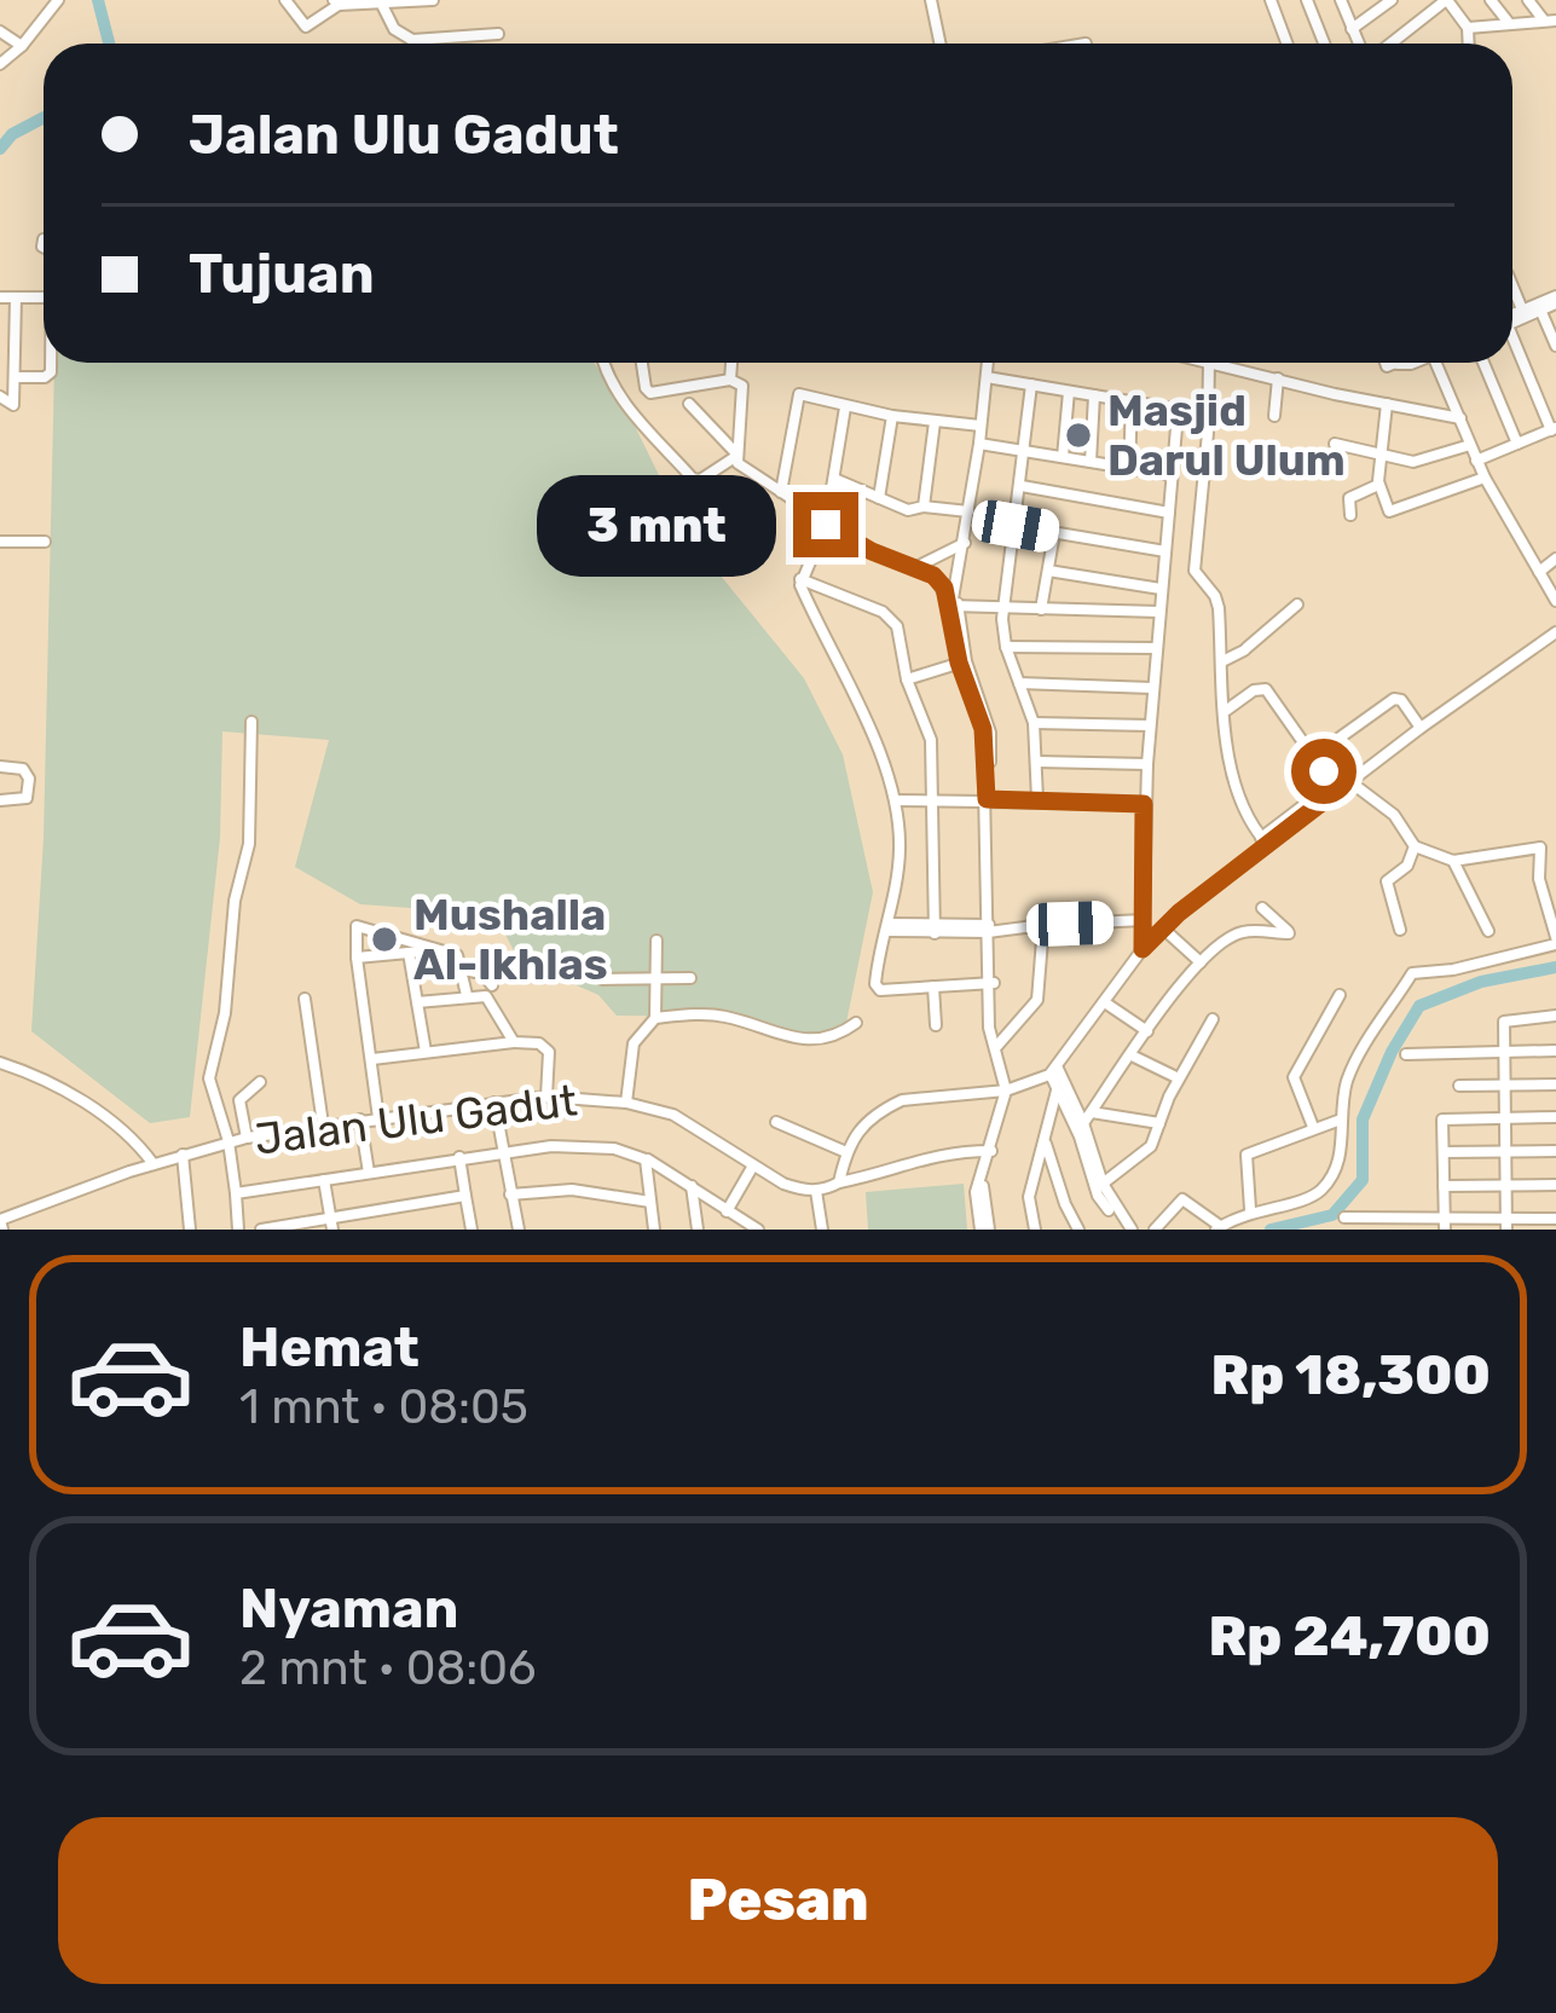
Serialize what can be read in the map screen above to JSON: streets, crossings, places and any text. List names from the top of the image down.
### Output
{
  "streets": {
    "street": ["Jalan Ulu Gadut"]
  },
  "places": ["Masjid Darul Ulum", "Mushalla Al-Ikhlas"],
  "page": {
    "banner": ["Jalan Ulu Gadut", "Tujuan"],
    "bubble": "3 mnt",
    "list": [
      {
        "name": "Hemat",
        "note": "1 mnt · 08:05",
        "value": "Rp 18,300"
      },
      {
        "name": "Nyaman",
        "note": "2 mnt · 08:06",
        "value": "Rp 24,700"
      }
    ],
    "buttons": "Pesan"
  }
}
